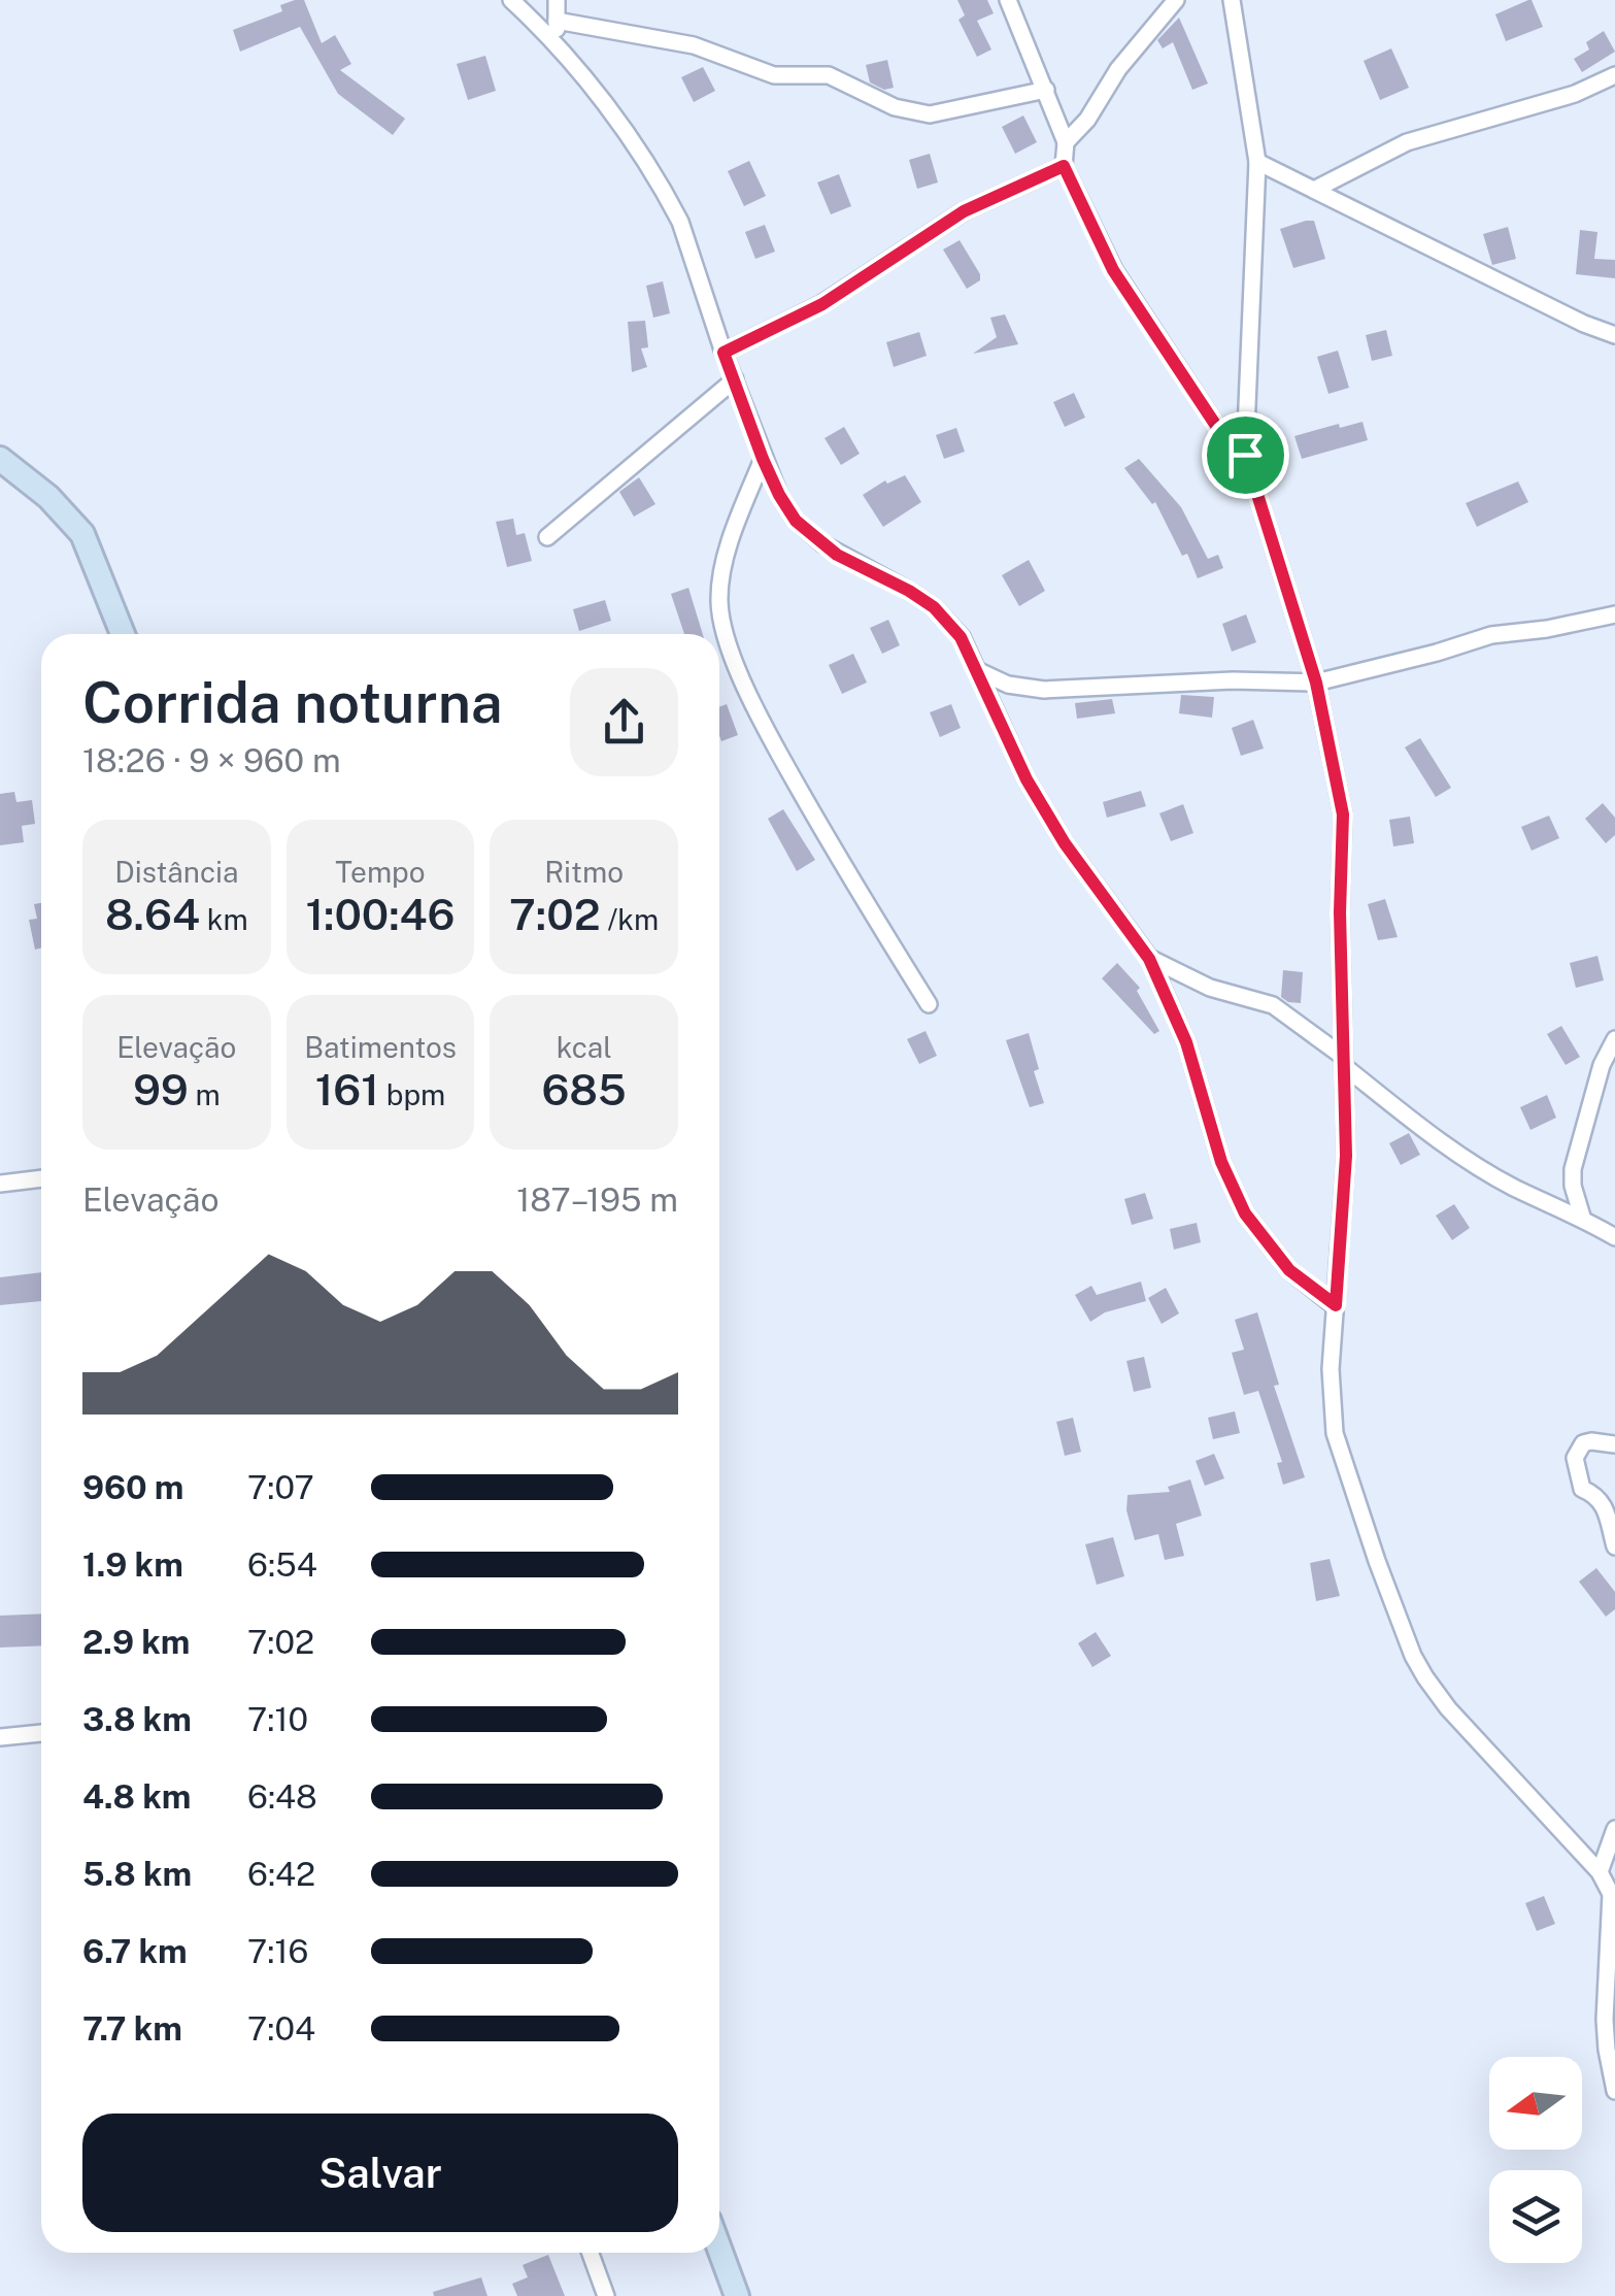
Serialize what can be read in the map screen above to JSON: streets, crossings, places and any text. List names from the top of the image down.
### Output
{
  "north": "left",
  "page": {
    "heading": ["Corrida noturna", "18:26 · 9 × 960 m"],
    "stats": [
      ["Distância", "8.64 km"],
      ["Tempo", "1:00:46"],
      ["Ritmo", "7:02 /km"],
      ["Elevação", "99 m"],
      ["Batimentos", "161 bpm"],
      ["kcal", "685"]
    ],
    "chart": ["Elevação", "187–195 m"],
    "list": [
      {
        "name": "960 m",
        "note": "7:07"
      },
      {
        "name": "1.9 km",
        "note": "6:54"
      },
      {
        "name": "2.9 km",
        "note": "7:02"
      },
      {
        "name": "3.8 km",
        "note": "7:10"
      },
      {
        "name": "4.8 km",
        "note": "6:48"
      },
      {
        "name": "5.8 km",
        "note": "6:42"
      },
      {
        "name": "6.7 km",
        "note": "7:16"
      },
      {
        "name": "7.7 km",
        "note": "7:04"
      }
    ],
    "buttons": "Salvar"
  }
}
